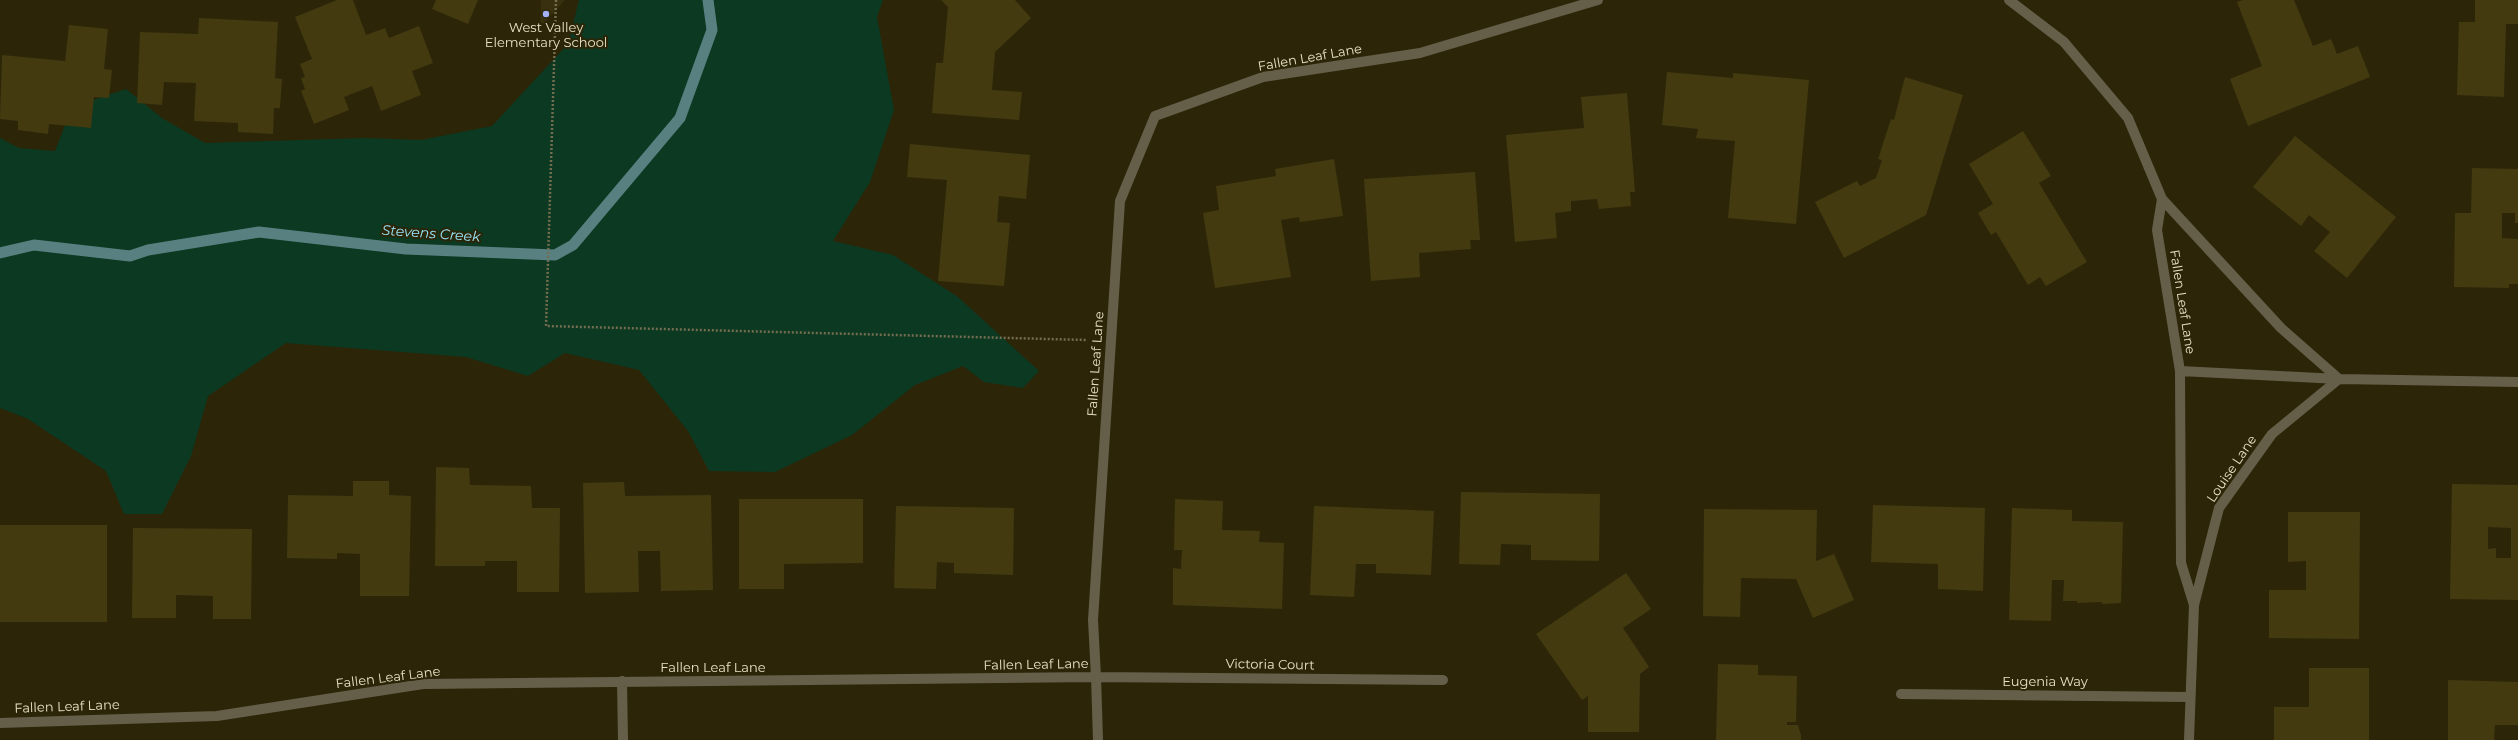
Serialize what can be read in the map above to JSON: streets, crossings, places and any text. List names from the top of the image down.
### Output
{
  "streets": {
    "street": [
      "Fallen Leaf Lane",
      "Louise Lane",
      "Victoria Court",
      "Eugenia Way"
    ]
  },
  "crossings": [
    ["Fallen Leaf Lane", "Louise Lane"],
    ["Fallen Leaf Lane", "Victoria Court"],
    ["Louise Lane", "Eugenia Way"]
  ],
  "water": ["Stevens Creek"],
  "places": ["West Valley Elementary School"]
}
